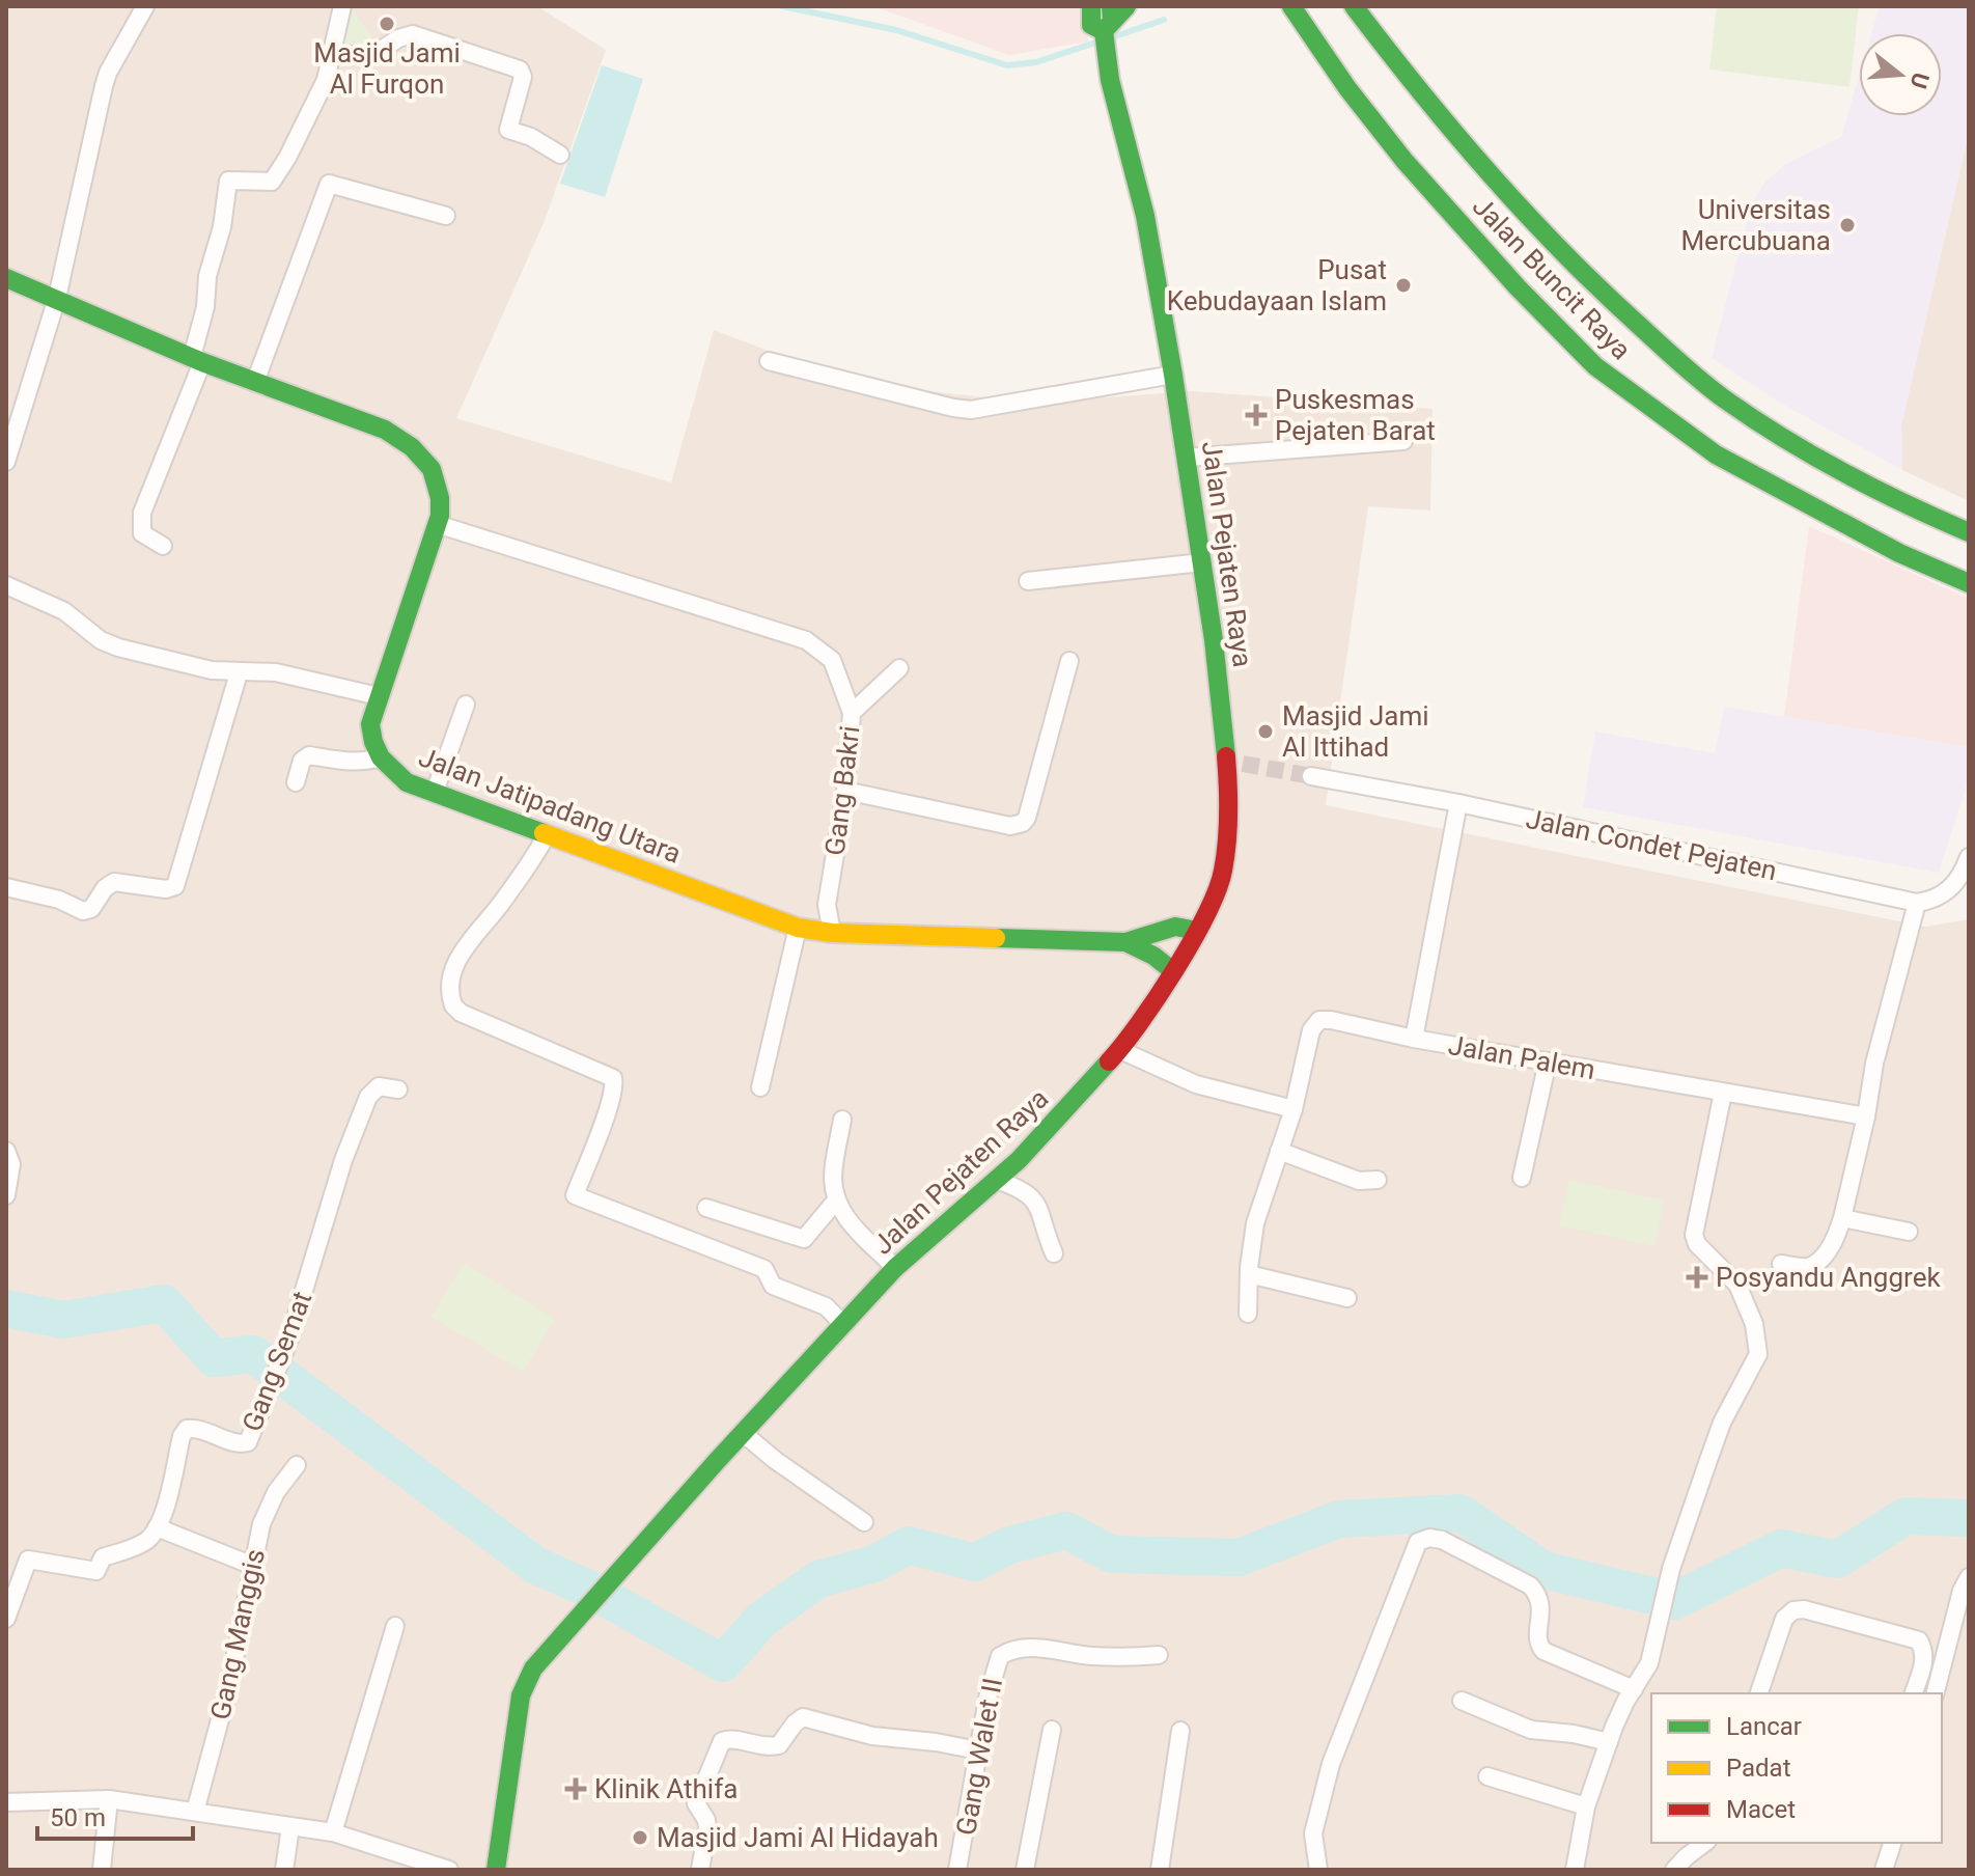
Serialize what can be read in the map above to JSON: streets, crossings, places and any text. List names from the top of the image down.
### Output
{
  "streets": {
    "street": [
      "Jalan Buncit Raya",
      "Jalan Pejaten Raya",
      "Gang Bakri",
      "Jalan Jatipadang Utara",
      "Jalan Condet Pejaten",
      "Jalan Palem",
      "Gang Semat",
      "Gang Manggis",
      "Gang Walet II"
    ]
  },
  "crossings": [
    ["Jalan Pejaten Raya", "Jalan Jatipadang Utara"],
    ["Gang Bakri", "Jalan Jatipadang Utara"],
    ["Jalan Condet Pejaten", "Jalan Palem"]
  ],
  "places": {
    "other": [
      "Masjid Jami Al Furqon",
      "Universitas Mercubuana",
      "Pusat Kebudayaan Islam",
      "Masjid Jami Al Ittihad",
      "Masjid Jami Al Hidayah"
    ],
    "health": ["Puskesmas Pejaten Barat", "Posyandu Anggrek", "Klinik Athifa"]
  },
  "legend": ["Lancar", "Padat", "Macet"],
  "scale_bar": "50 m",
  "north": "right"
}
